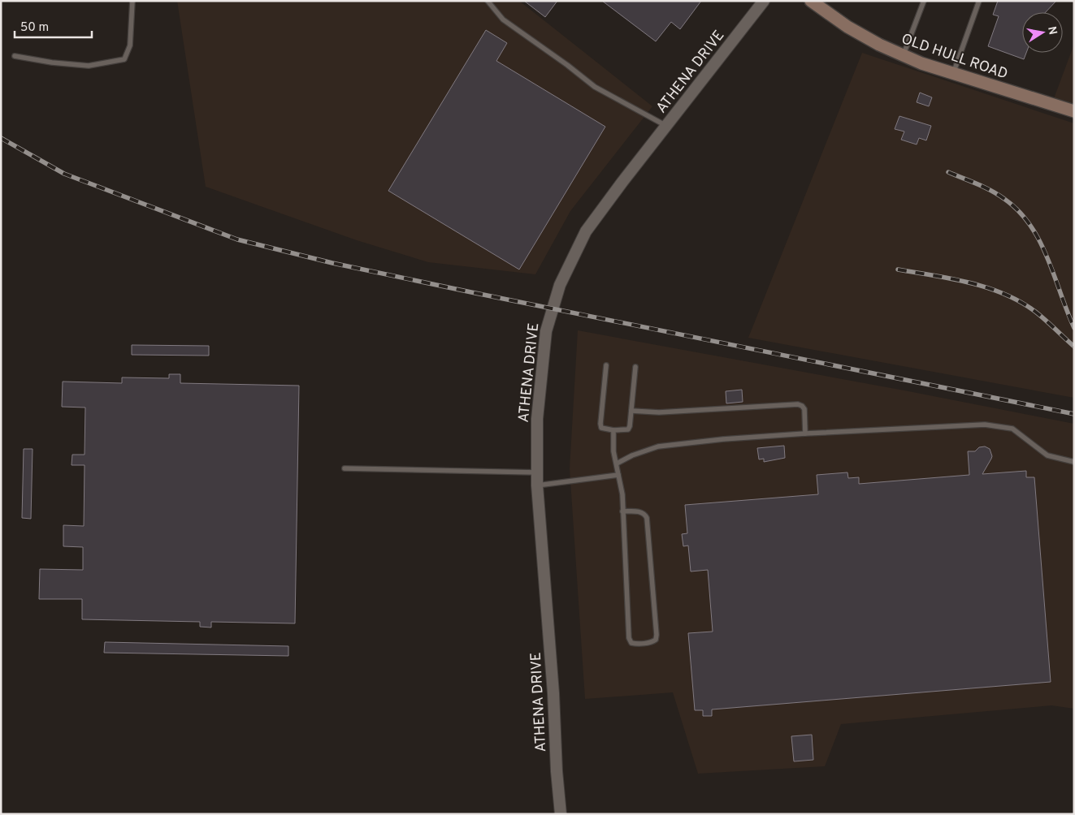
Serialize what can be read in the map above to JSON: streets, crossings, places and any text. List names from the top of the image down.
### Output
{
  "streets": {
    "main road": ["OLD HULL ROAD"],
    "street": ["ATHENA DRIVE"]
  },
  "scale_bar": "50 m",
  "north": "right"
}
